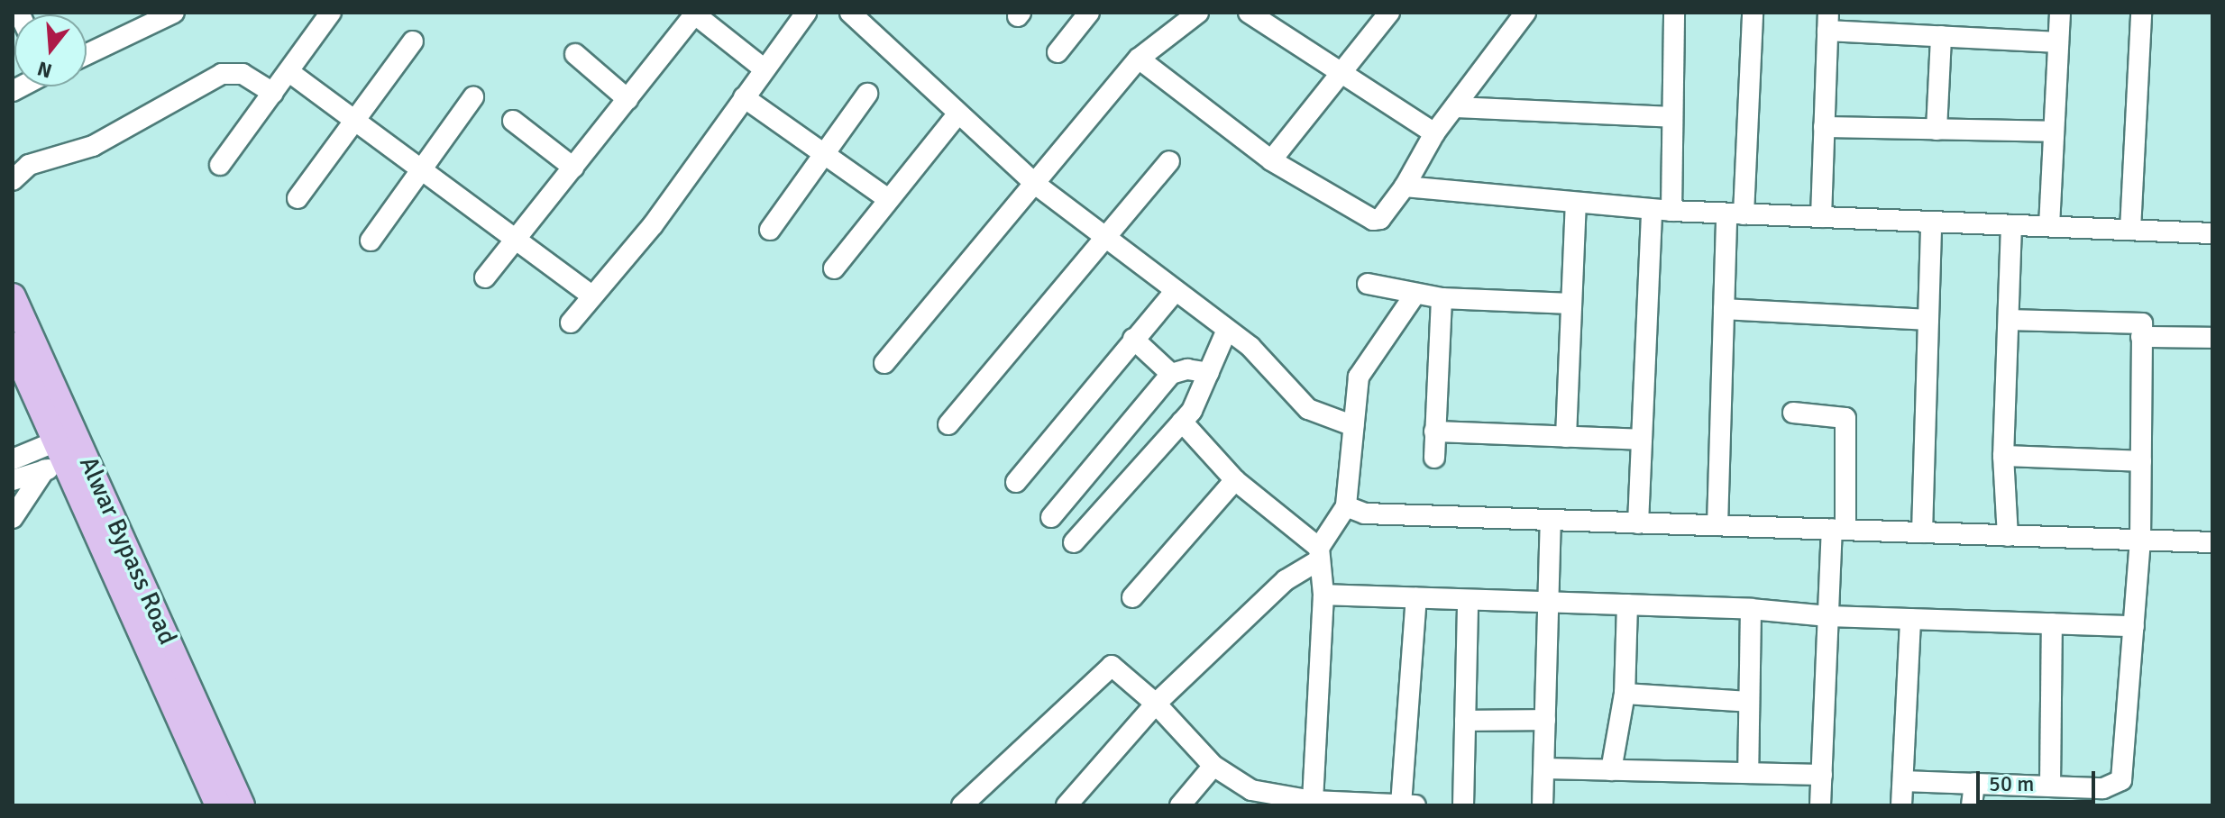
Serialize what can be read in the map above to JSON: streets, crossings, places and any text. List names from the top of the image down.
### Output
{
  "streets": {
    "main road": ["Alwar Bypass Road"]
  },
  "scale_bar": "50 m",
  "north": "bottom"
}
